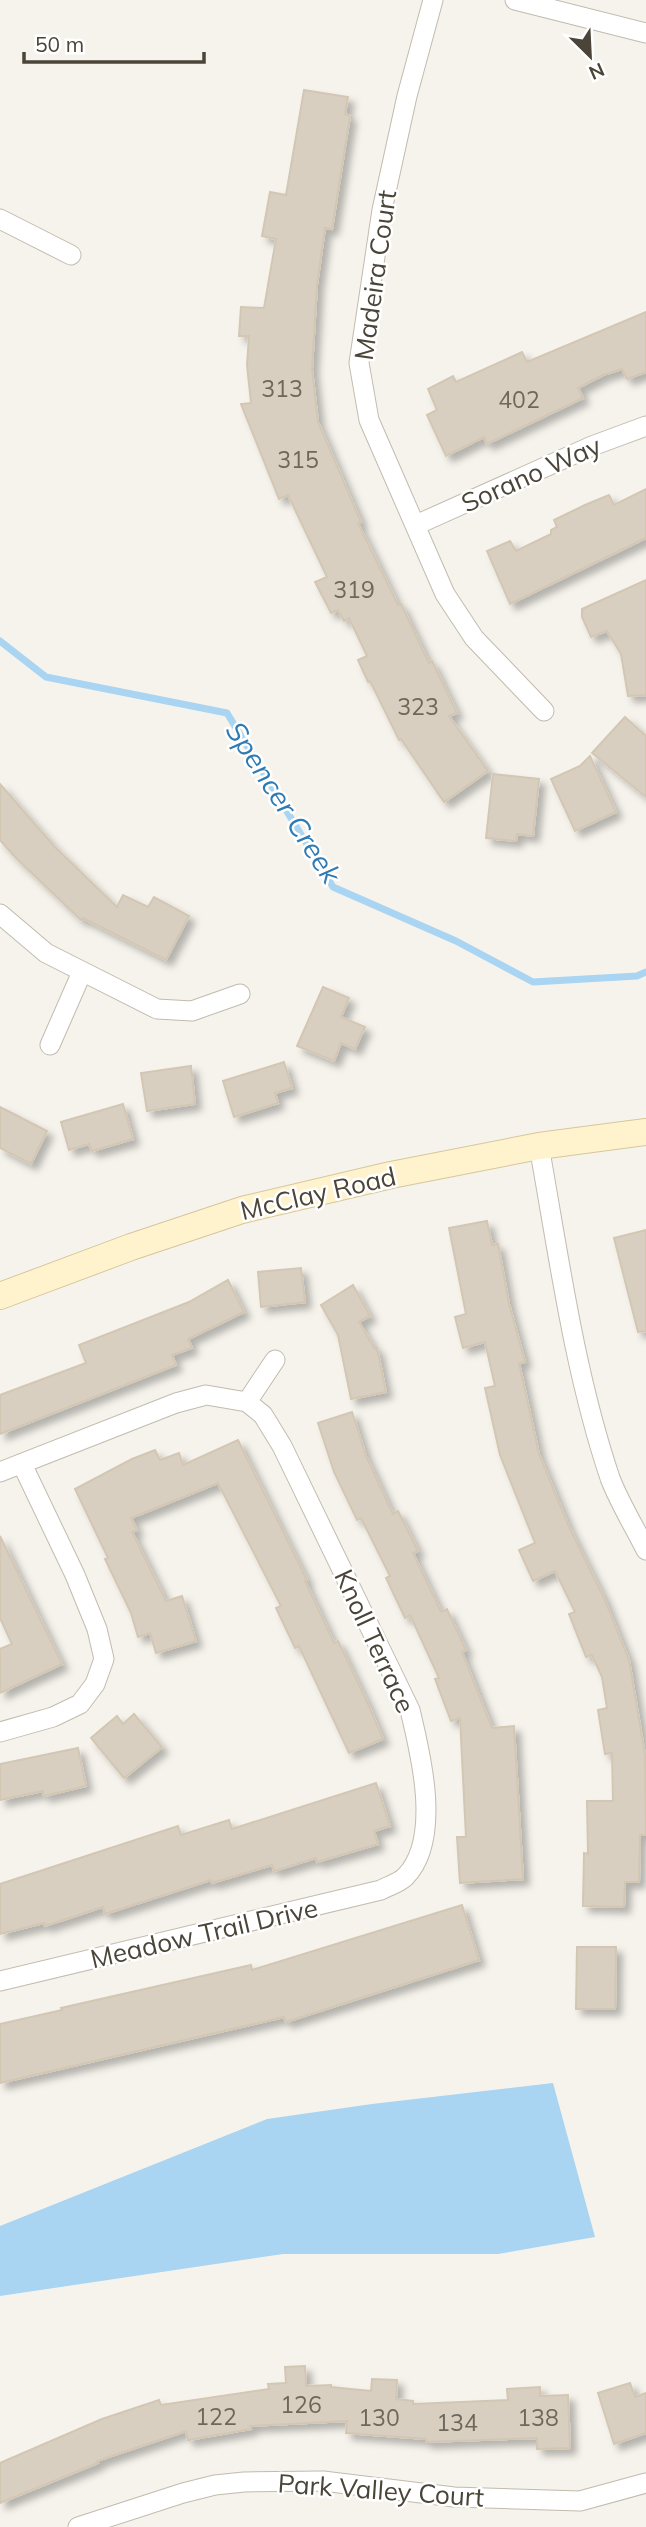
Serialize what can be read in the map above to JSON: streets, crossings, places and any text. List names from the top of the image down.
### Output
{
  "streets": {
    "main road": ["McClay Road"],
    "street": [
      "Madeira Court",
      "Sorano Way",
      "Knoll Terrace",
      "Meadow Trail Drive",
      "Park Valley Court"
    ]
  },
  "crossings": [
    ["Madeira Court", "Sorano Way"],
    ["Knoll Terrace", "Meadow Trail Drive"]
  ],
  "water": ["Spencer Creek"],
  "house_numbers": [
    "313",
    "402",
    "315",
    "319",
    "323",
    "126",
    "122",
    "130",
    "138",
    "134"
  ],
  "scale_bar": "50 m",
  "north": "bottom right"
}
